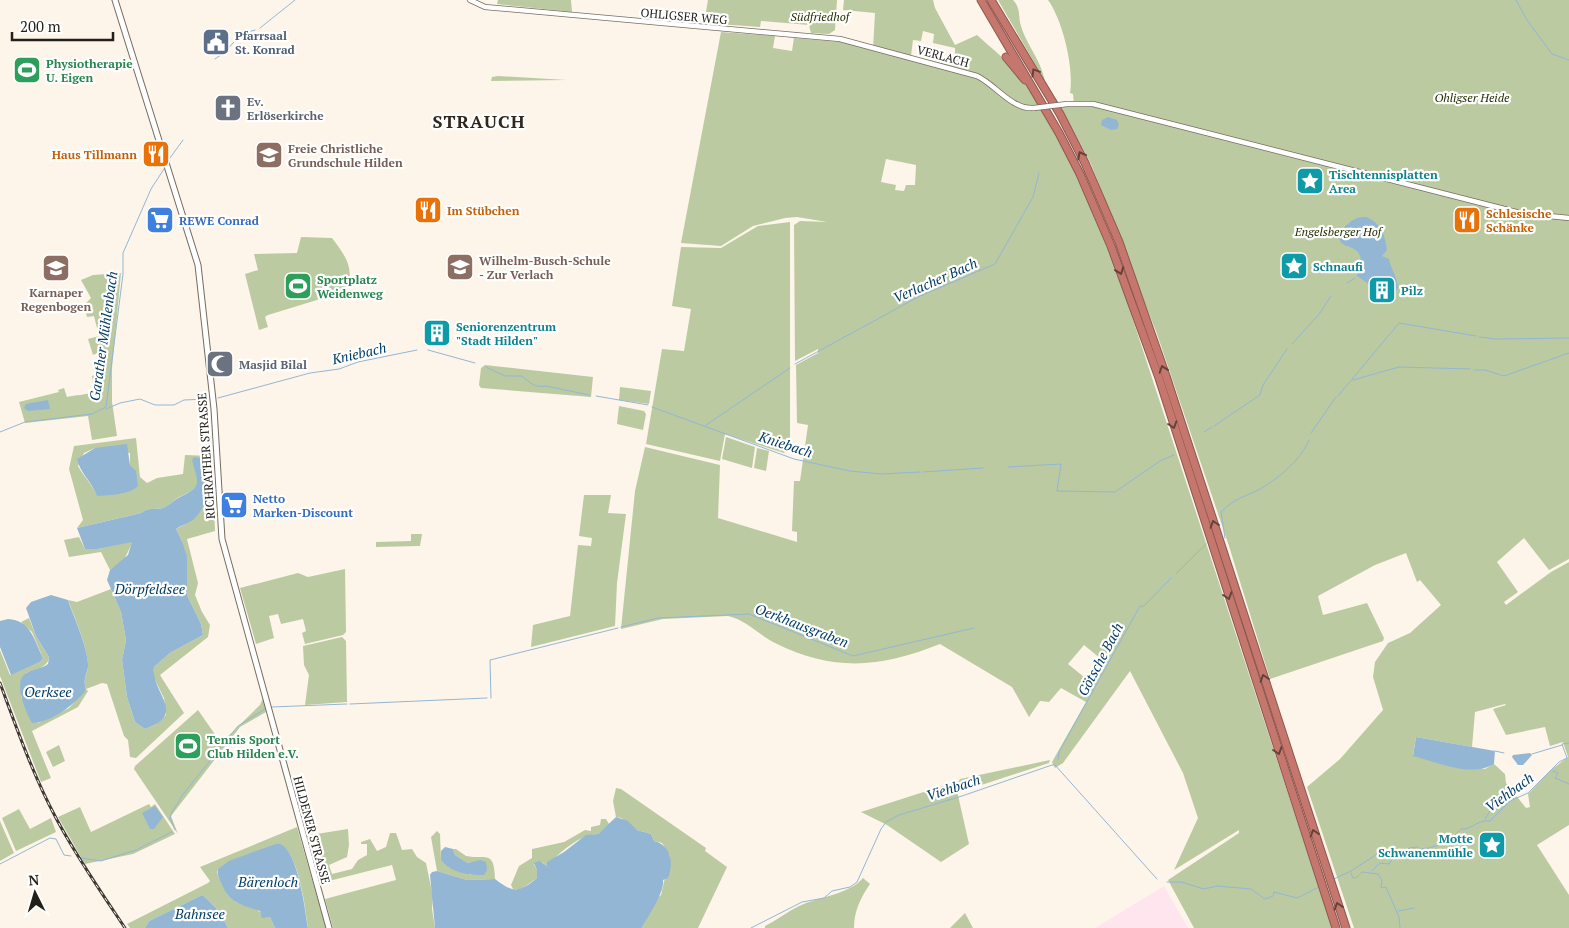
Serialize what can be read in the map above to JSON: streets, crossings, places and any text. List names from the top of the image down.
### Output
{
  "streets": {
    "main road": ["RICHRATHER STRASSE", "HILDENER STRASSE"],
    "street": ["OHLIGSER WEG", "VERLACH"]
  },
  "crossings": [
    ["OHLIGSER WEG", "VERLACH"],
    ["RICHRATHER STRASSE", "HILDENER STRASSE"]
  ],
  "districts": ["STRAUCH"],
  "water": [
    "Verlacher Bach",
    "Garather Mühlenbach",
    "Kniebach",
    "Dörpfeldsee",
    "Oerkhausgraben",
    "Götsche Bach",
    "Oerksee",
    "Viehbach",
    "Bärenloch",
    "Bahnsee"
  ],
  "parks": ["Südfriedhof", "Ohligser Heide", "Engelsberger Hof"],
  "places": {
    "public building": ["Pfarrsaal St. Konrad"],
    "sports": ["Physiotherapie U. Eigen", "Sportplatz Weidenweg", "Tennis Sport Club Hilden e.V."],
    "church": ["Ev. Erlöserkirche"],
    "restaurant": ["Haus Tillmann", "Im Stübchen", "Schlesische Schänke"],
    "school or university": ["Freie Christliche Grundschule Hilden", "Wilhelm-Busch-Schule - Zur Verlach", "Karnaper Regenbogen"],
    "place": ["Tischtennisplatten Area", "Schnaufi", "Motte Schwanenmühle"],
    "supermarket": ["REWE Conrad", "Netto Marken-Discount"],
    "building": ["Pilz", "Seniorenzentrum \"Stadt Hilden\""],
    "mosque": ["Masjid Bilal"]
  },
  "scale_bar": "200 m",
  "north": "top"
}
